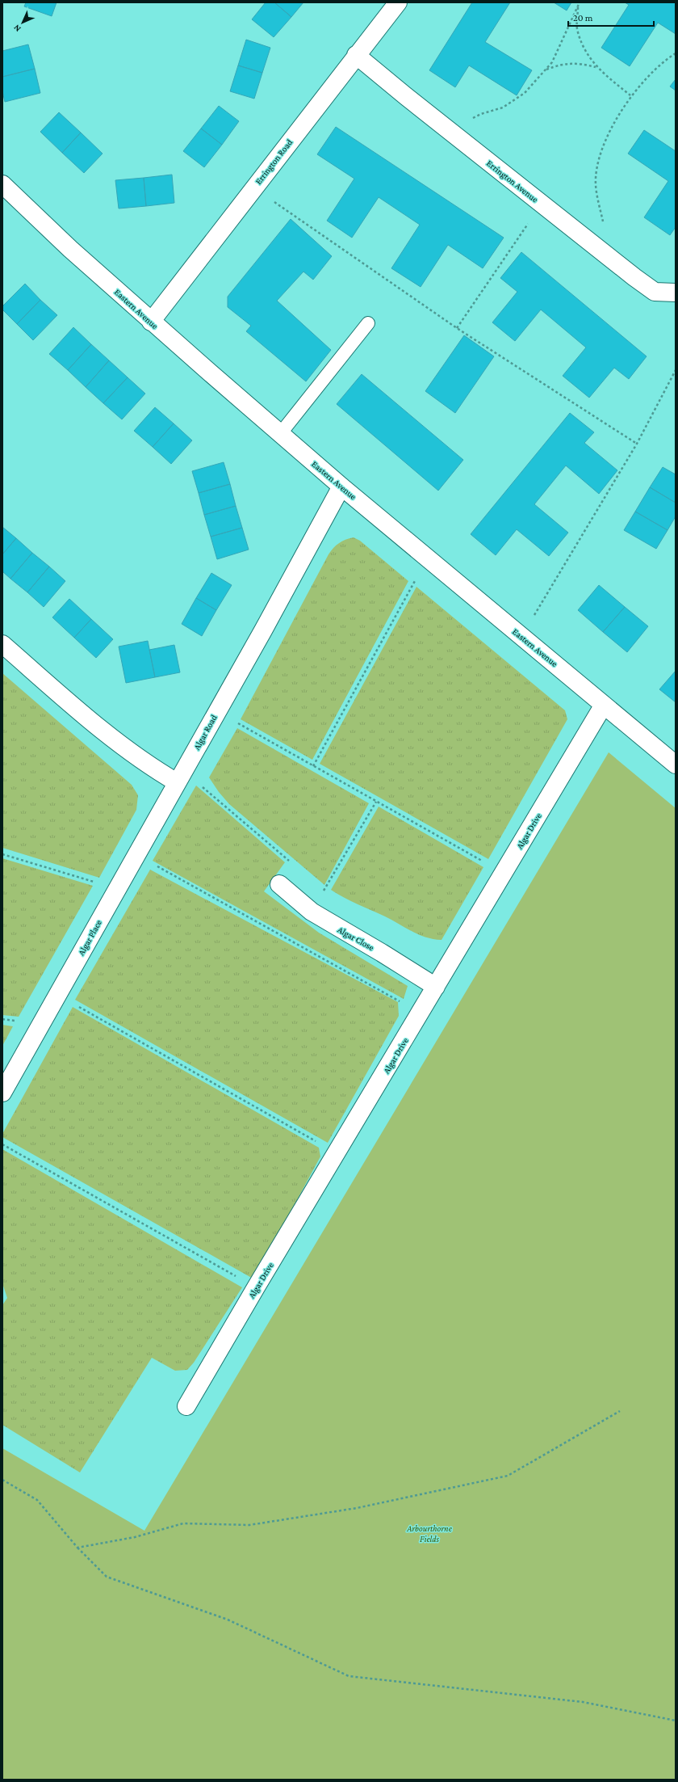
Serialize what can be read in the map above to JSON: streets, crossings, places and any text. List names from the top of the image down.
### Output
{
  "streets": {
    "street": [
      "Errington Road",
      "Errington Avenue",
      "Eastern Avenue",
      "Algar Road",
      "Algar Drive",
      "Algar Place",
      "Algar Close"
    ]
  },
  "crossings": [
    ["Errington Road", "Errington Avenue"],
    ["Errington Road", "Eastern Avenue"],
    ["Eastern Avenue", "Algar Road"],
    ["Eastern Avenue", "Algar Drive"],
    ["Algar Road", "Algar Place"],
    ["Algar Drive", "Algar Close"]
  ],
  "parks": ["Arbourthorne Fields"],
  "scale_bar": "20 m",
  "north": "bottom left"
}
